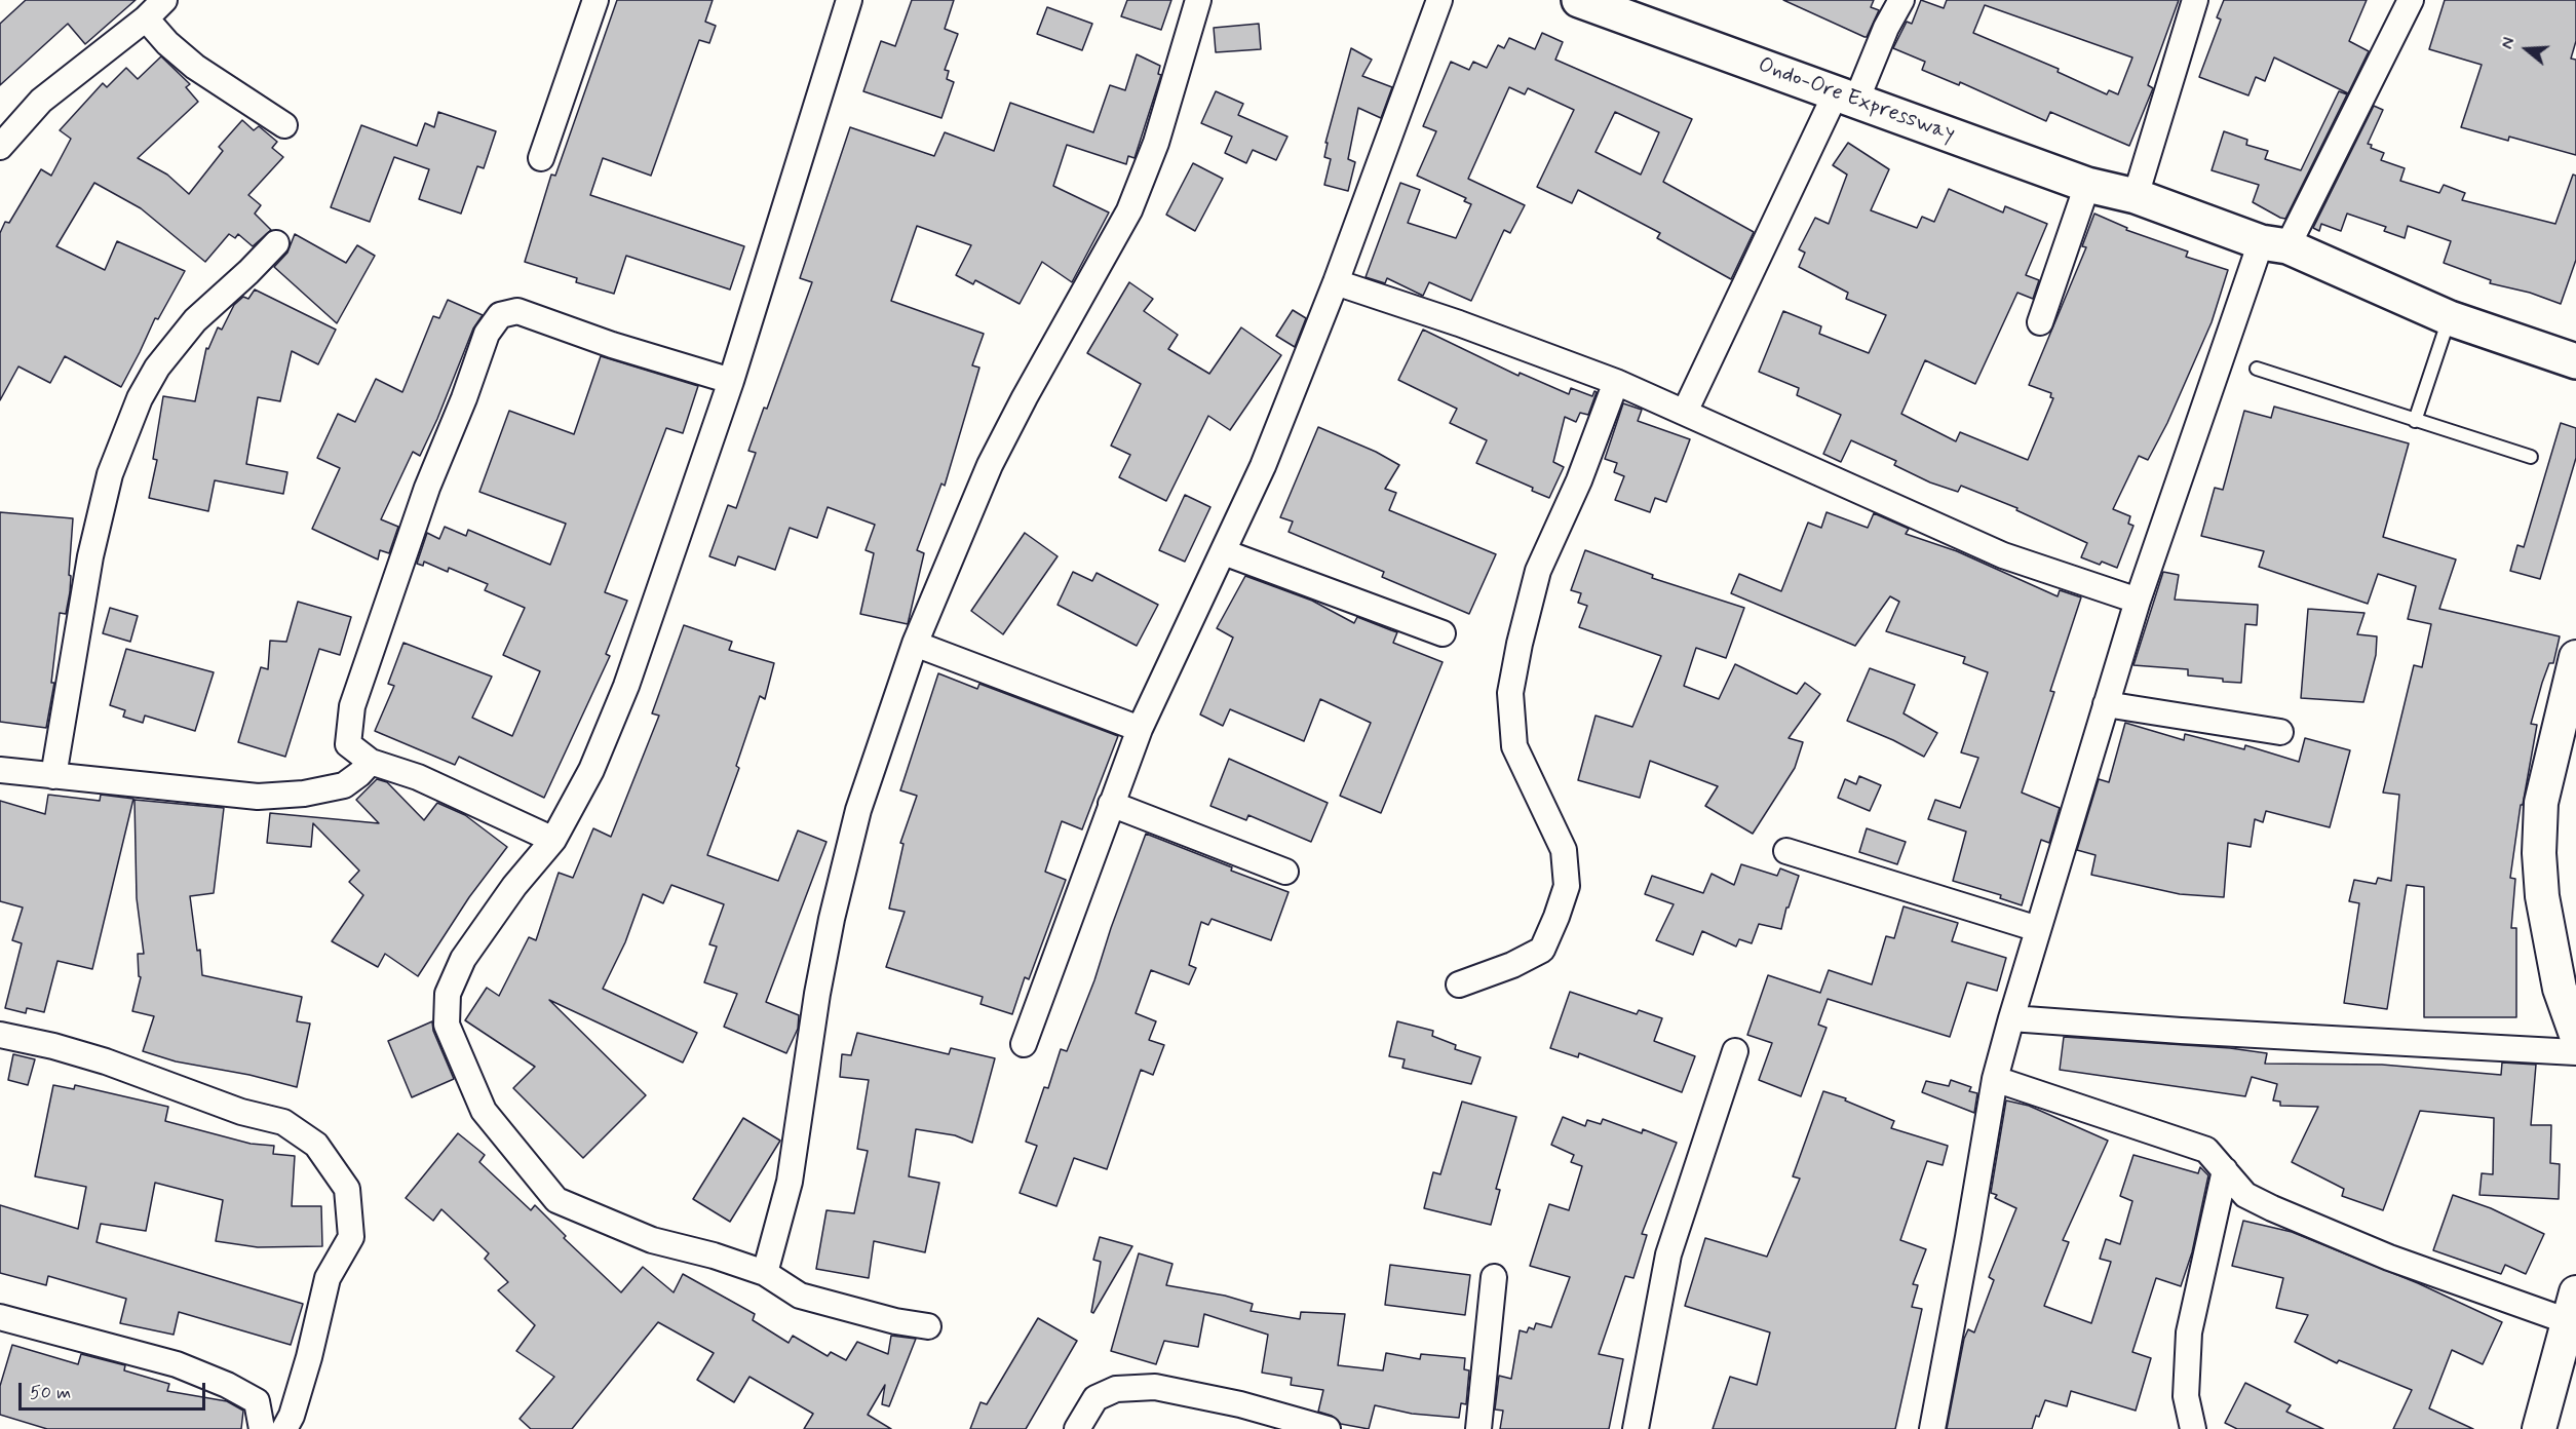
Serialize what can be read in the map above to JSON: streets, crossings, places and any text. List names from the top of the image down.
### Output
{
  "streets": {
    "main road": ["Ondo-Ore Expressway"]
  },
  "scale_bar": "50 m",
  "north": "left"
}
